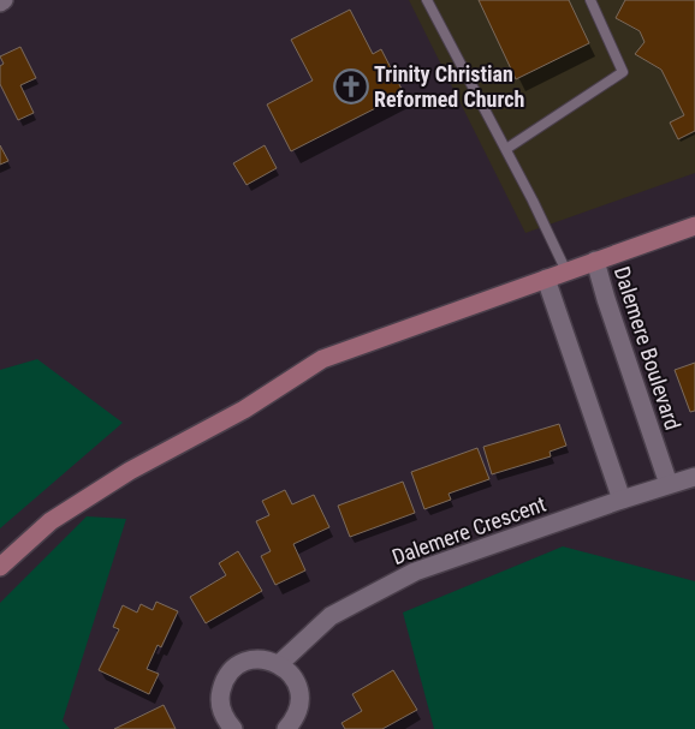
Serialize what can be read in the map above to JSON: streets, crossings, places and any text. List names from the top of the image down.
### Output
{
  "streets": {
    "street": ["Dalemere Boulevard", "Dalemere Crescent"]
  },
  "crossings": [
    ["Dalemere Boulevard", "Dalemere Crescent"]
  ],
  "places": {
    "church": ["Trinity Christian Reformed Church"]
  }
}
